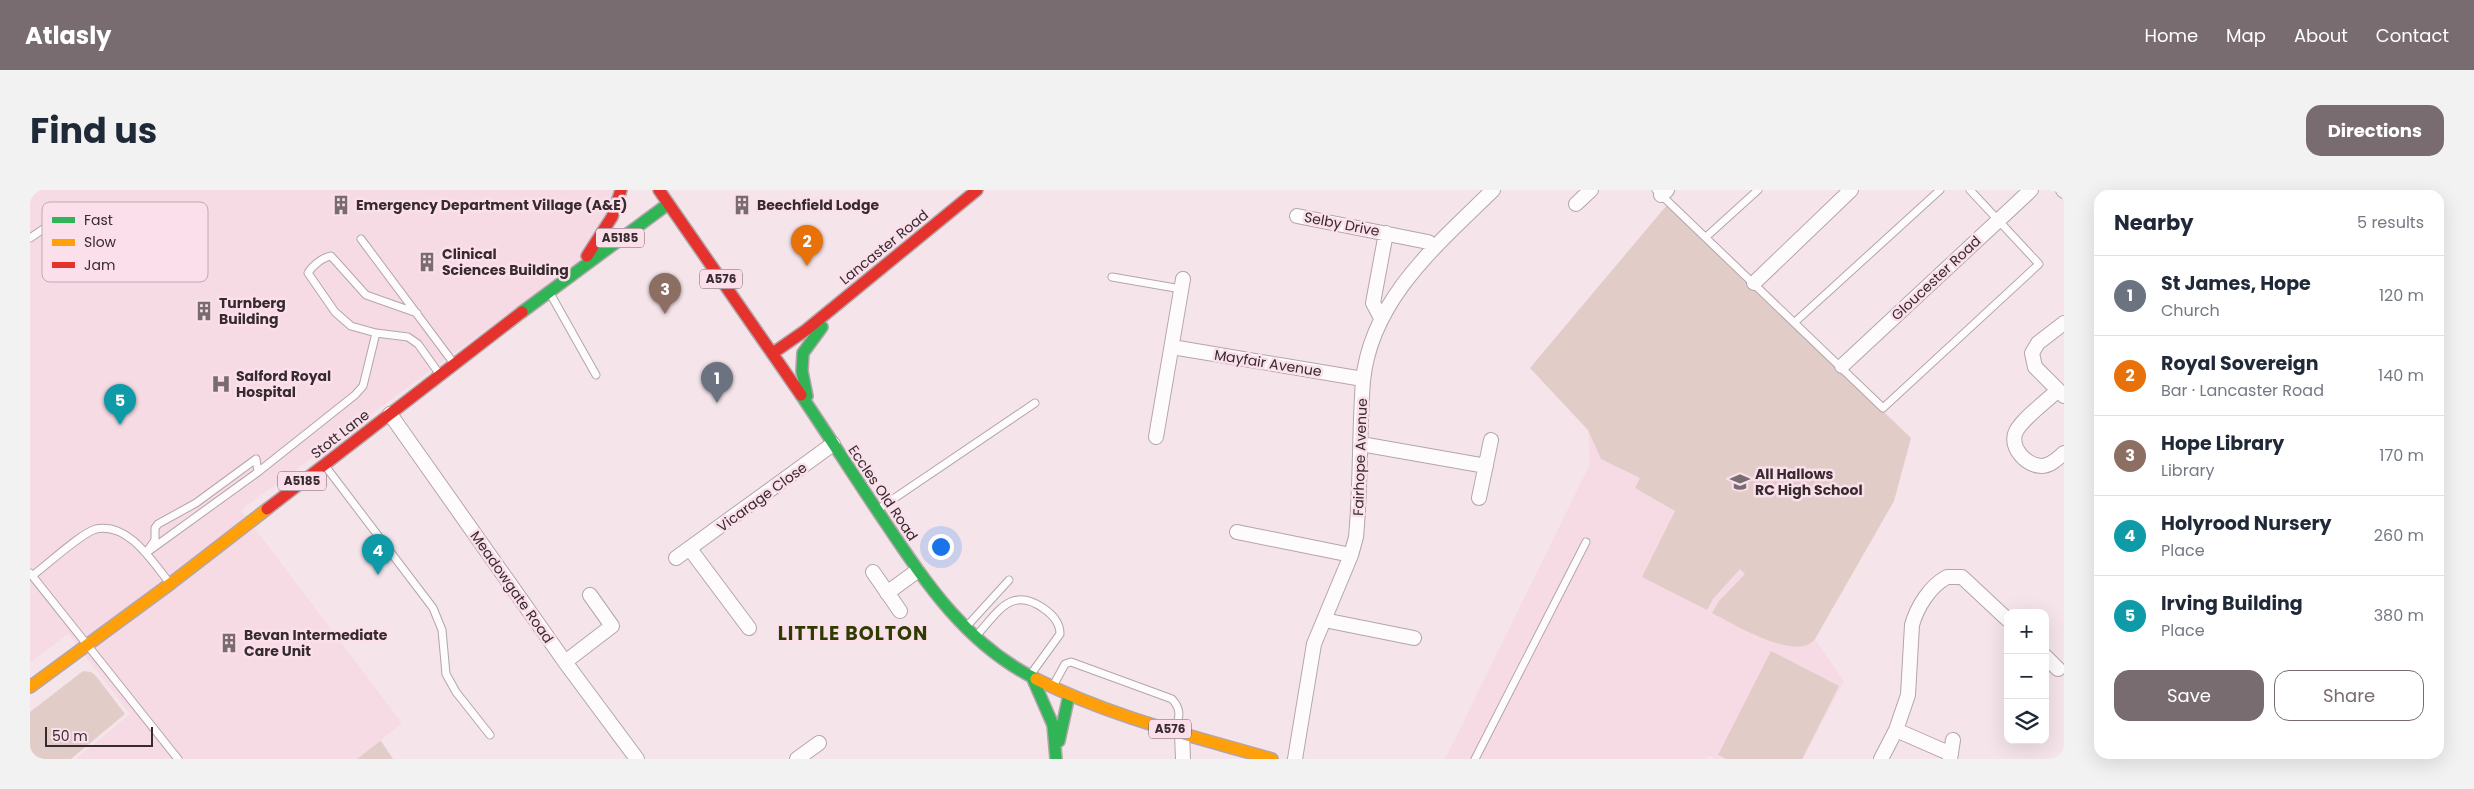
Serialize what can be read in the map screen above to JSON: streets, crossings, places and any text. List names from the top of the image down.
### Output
{
  "streets": {
    "main road": [
      "A5185",
      "Lancaster Road",
      "A576",
      "Stott Lane",
      "Eccles Old Road"
    ],
    "street": [
      "Selby Drive",
      "Gloucester Road",
      "Mayfair Avenue",
      "Fairhope Avenue",
      "Vicarage Close",
      "Meadowgate Road"
    ]
  },
  "crossings": [
    ["Selby Drive", "Fairhope Avenue"],
    ["Lancaster Road", "Eccles Old Road"],
    ["Mayfair Avenue", "Fairhope Avenue"],
    ["Stott Lane", "Eccles Old Road"],
    ["Stott Lane", "Meadowgate Road"],
    ["Eccles Old Road", "Vicarage Close"]
  ],
  "districts": ["LITTLE BOLTON"],
  "places": {
    "building": [
      "Emergency Department Village (A&E)",
      "Beechfield Lodge",
      "Clinical Sciences Building",
      "Turnberg Building",
      "Bevan Intermediate Care Unit"
    ],
    "hospital": ["Salford Royal Hospital"],
    "school or university": ["All Hallows RC High School"]
  },
  "legend": ["Fast", "Slow", "Jam"],
  "scale_bar": "50 m",
  "page": {
    "header": "Atlasly",
    "nav": [
      "Home",
      "Map",
      "About",
      "Contact"
    ],
    "title": "Find us",
    "buttons": [
      "Directions",
      ["Save", "Share"]
    ],
    "heading": ["Nearby", "5 results"],
    "pins": [
      "2",
      "3",
      "1",
      "5",
      "4"
    ],
    "list": [
      {
        "mark": "1",
        "name": "St James, Hope",
        "note": "Church",
        "value": "120 m"
      },
      {
        "mark": "2",
        "name": "Royal Sovereign",
        "note": "Bar · Lancaster Road",
        "value": "140 m"
      },
      {
        "mark": "3",
        "name": "Hope Library",
        "note": "Library",
        "value": "170 m"
      },
      {
        "mark": "4",
        "name": "Holyrood Nursery",
        "note": "Place",
        "value": "260 m"
      },
      {
        "mark": "5",
        "name": "Irving Building",
        "note": "Place",
        "value": "380 m"
      }
    ],
    "map_buttons": ["+", "−"],
    "scale": "50 m"
  }
}
